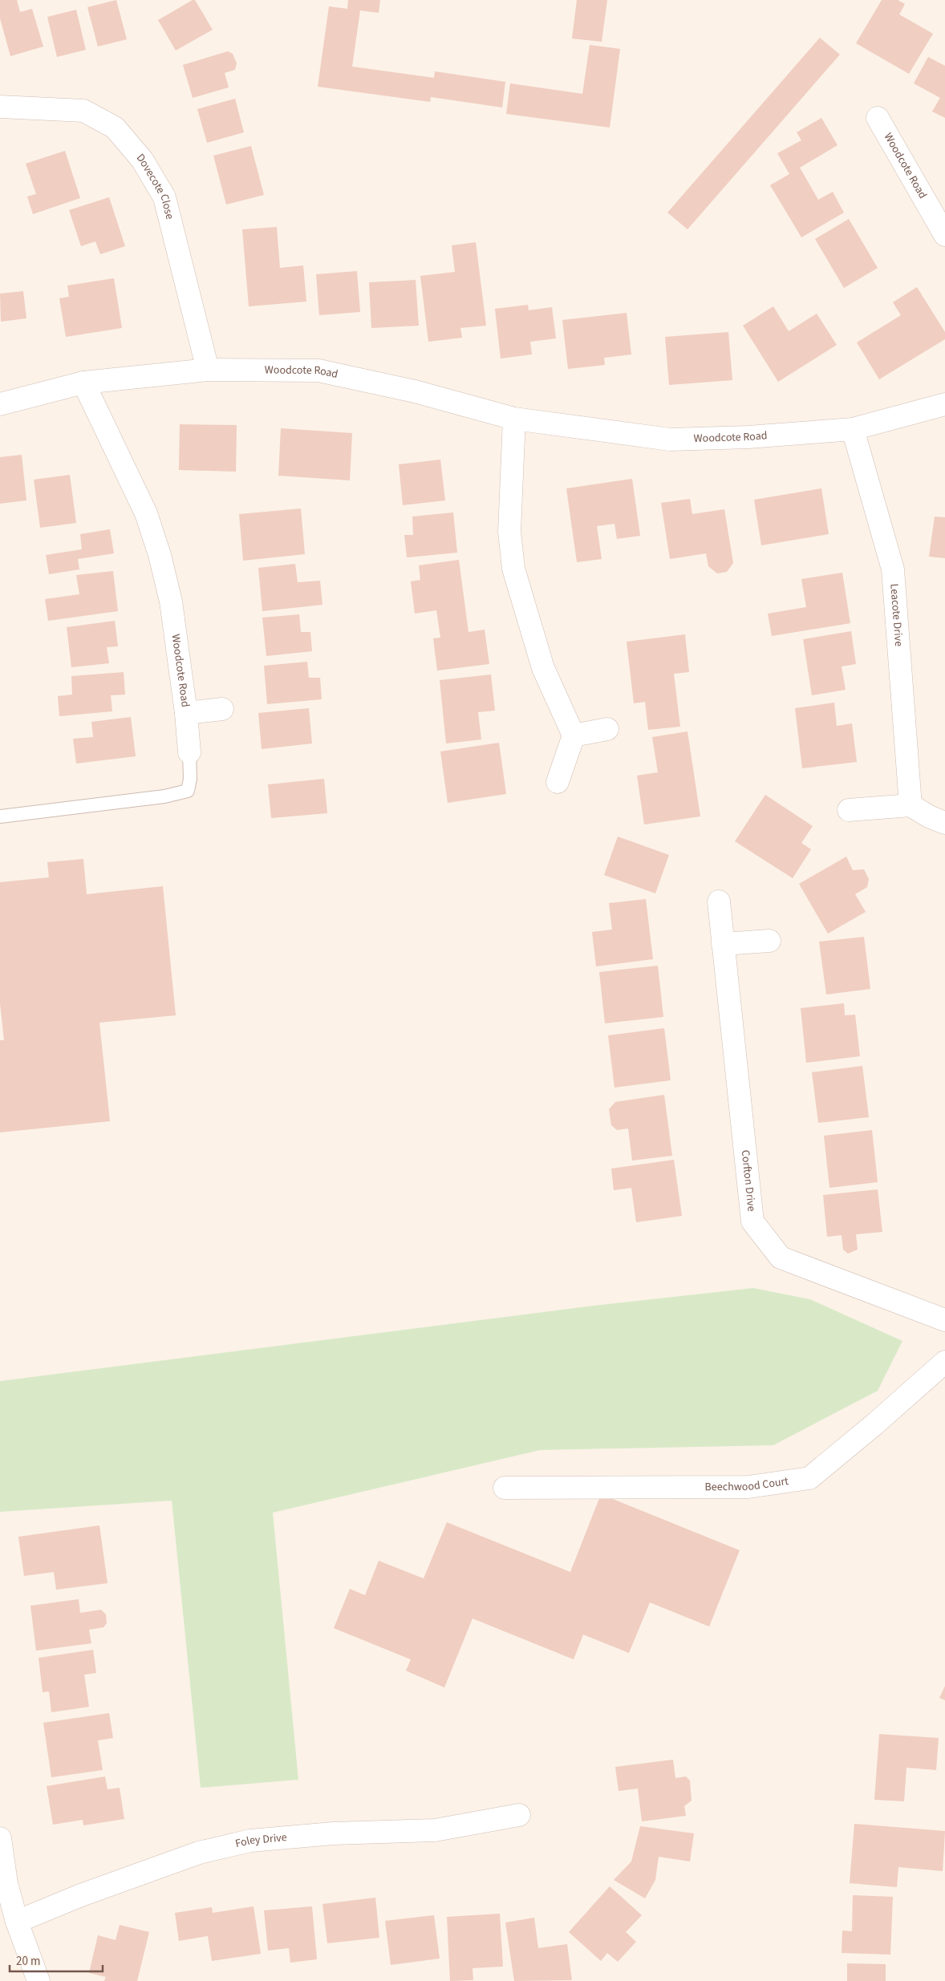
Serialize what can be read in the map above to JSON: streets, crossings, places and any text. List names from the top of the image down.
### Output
{
  "streets": {
    "street": [
      "Woodcote Road",
      "Dovecote Close",
      "Leacote Drive",
      "Corfton Drive",
      "Beechwood Court",
      "Foley Drive"
    ]
  },
  "crossings": [
    ["Woodcote Road", "Dovecote Close"],
    ["Woodcote Road", "Leacote Drive"]
  ],
  "scale_bar": "20 m"
}
